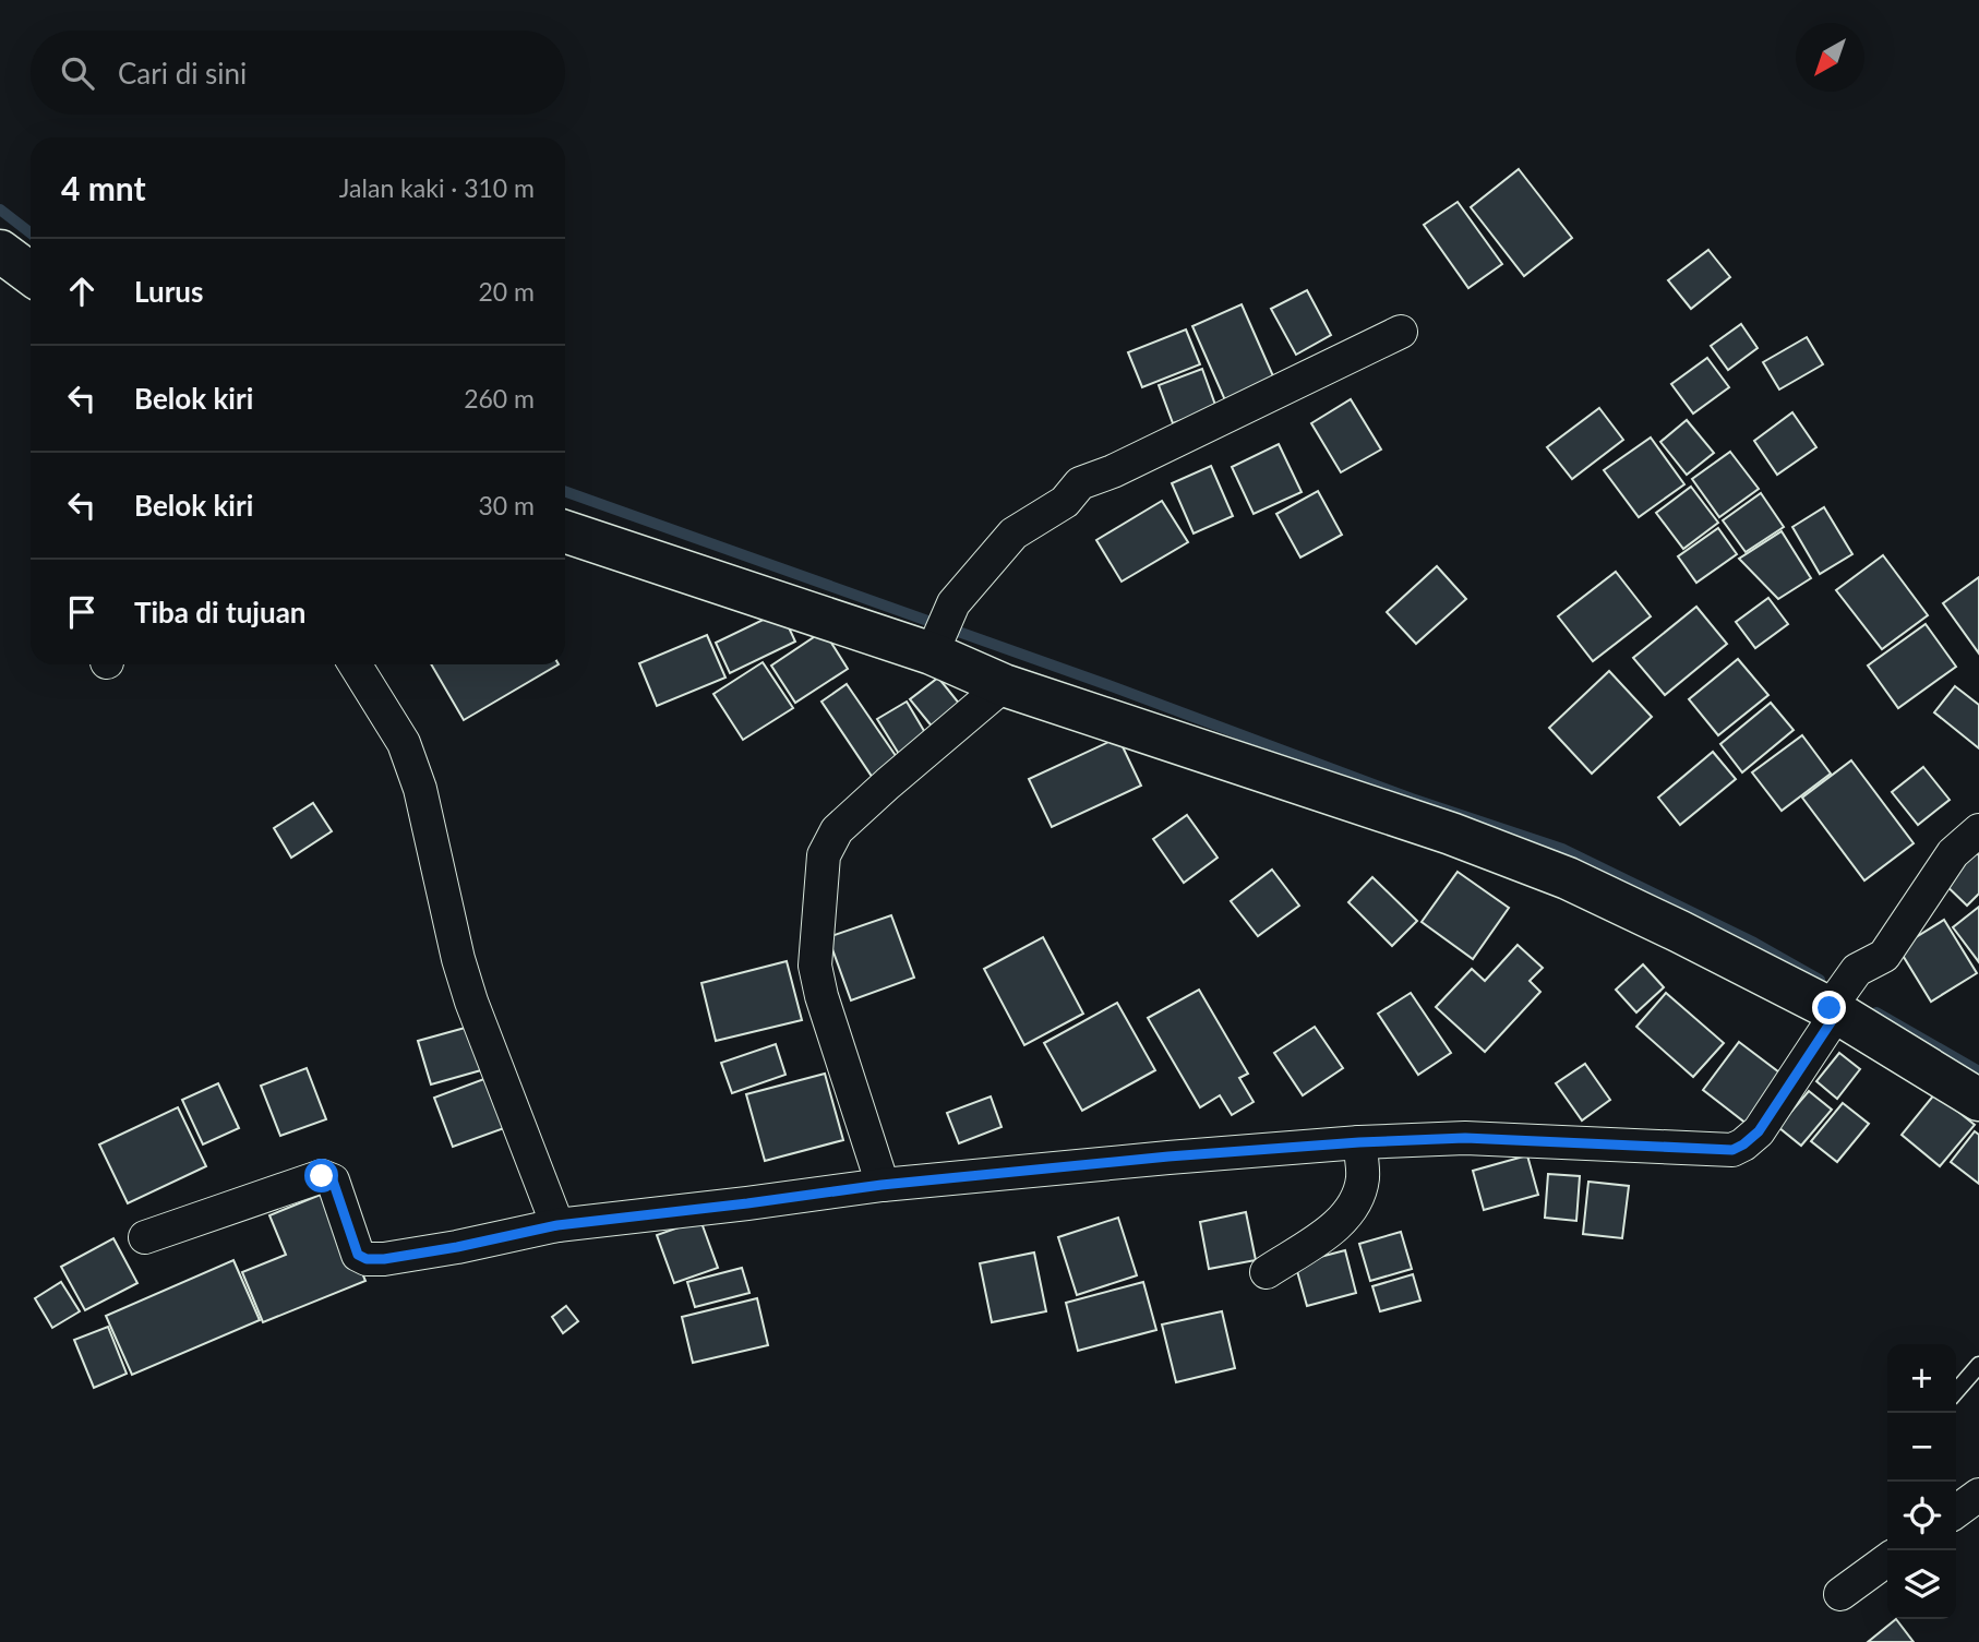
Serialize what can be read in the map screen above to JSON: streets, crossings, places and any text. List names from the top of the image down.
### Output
{
  "north": "bottom left",
  "page": {
    "search": "Cari di sini",
    "heading": ["4 mnt", "Jalan kaki · 310 m"],
    "list": [
      ["Lurus", "20 m"],
      ["Belok kiri", "260 m"],
      ["Belok kiri", "30 m"],
      "Tiba di tujuan"
    ],
    "map_buttons": ["+", "−"]
  }
}
